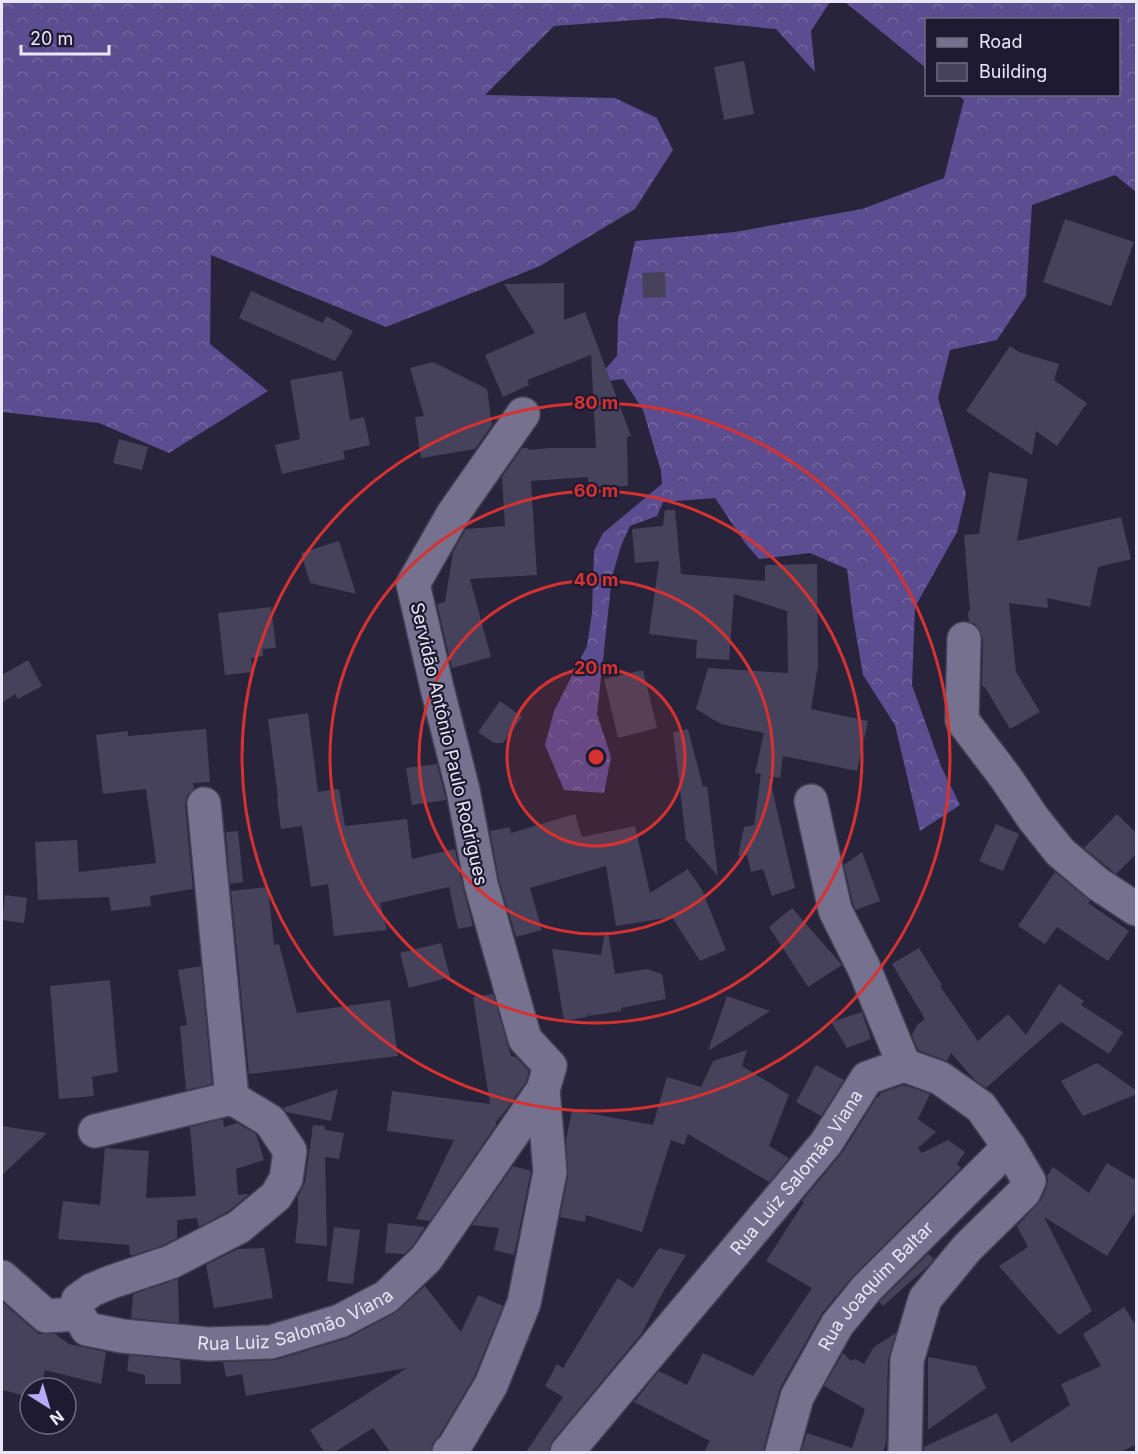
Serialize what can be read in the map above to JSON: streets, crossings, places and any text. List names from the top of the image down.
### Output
{
  "streets": {
    "street": ["Servidão Antônio Paulo Rodrigues", "Rua Luiz Salomão Viana", "Rua Joaquim Baltar"]
  },
  "crossings": [
    ["Servidão Antônio Paulo Rodrigues", "Rua Luiz Salomão Viana"]
  ],
  "legend": ["Road", "Building"],
  "scale_bar": "20 m",
  "north": "bottom right",
  "rings": [
    "80 m",
    "60 m",
    "40 m",
    "20 m"
  ]
}
